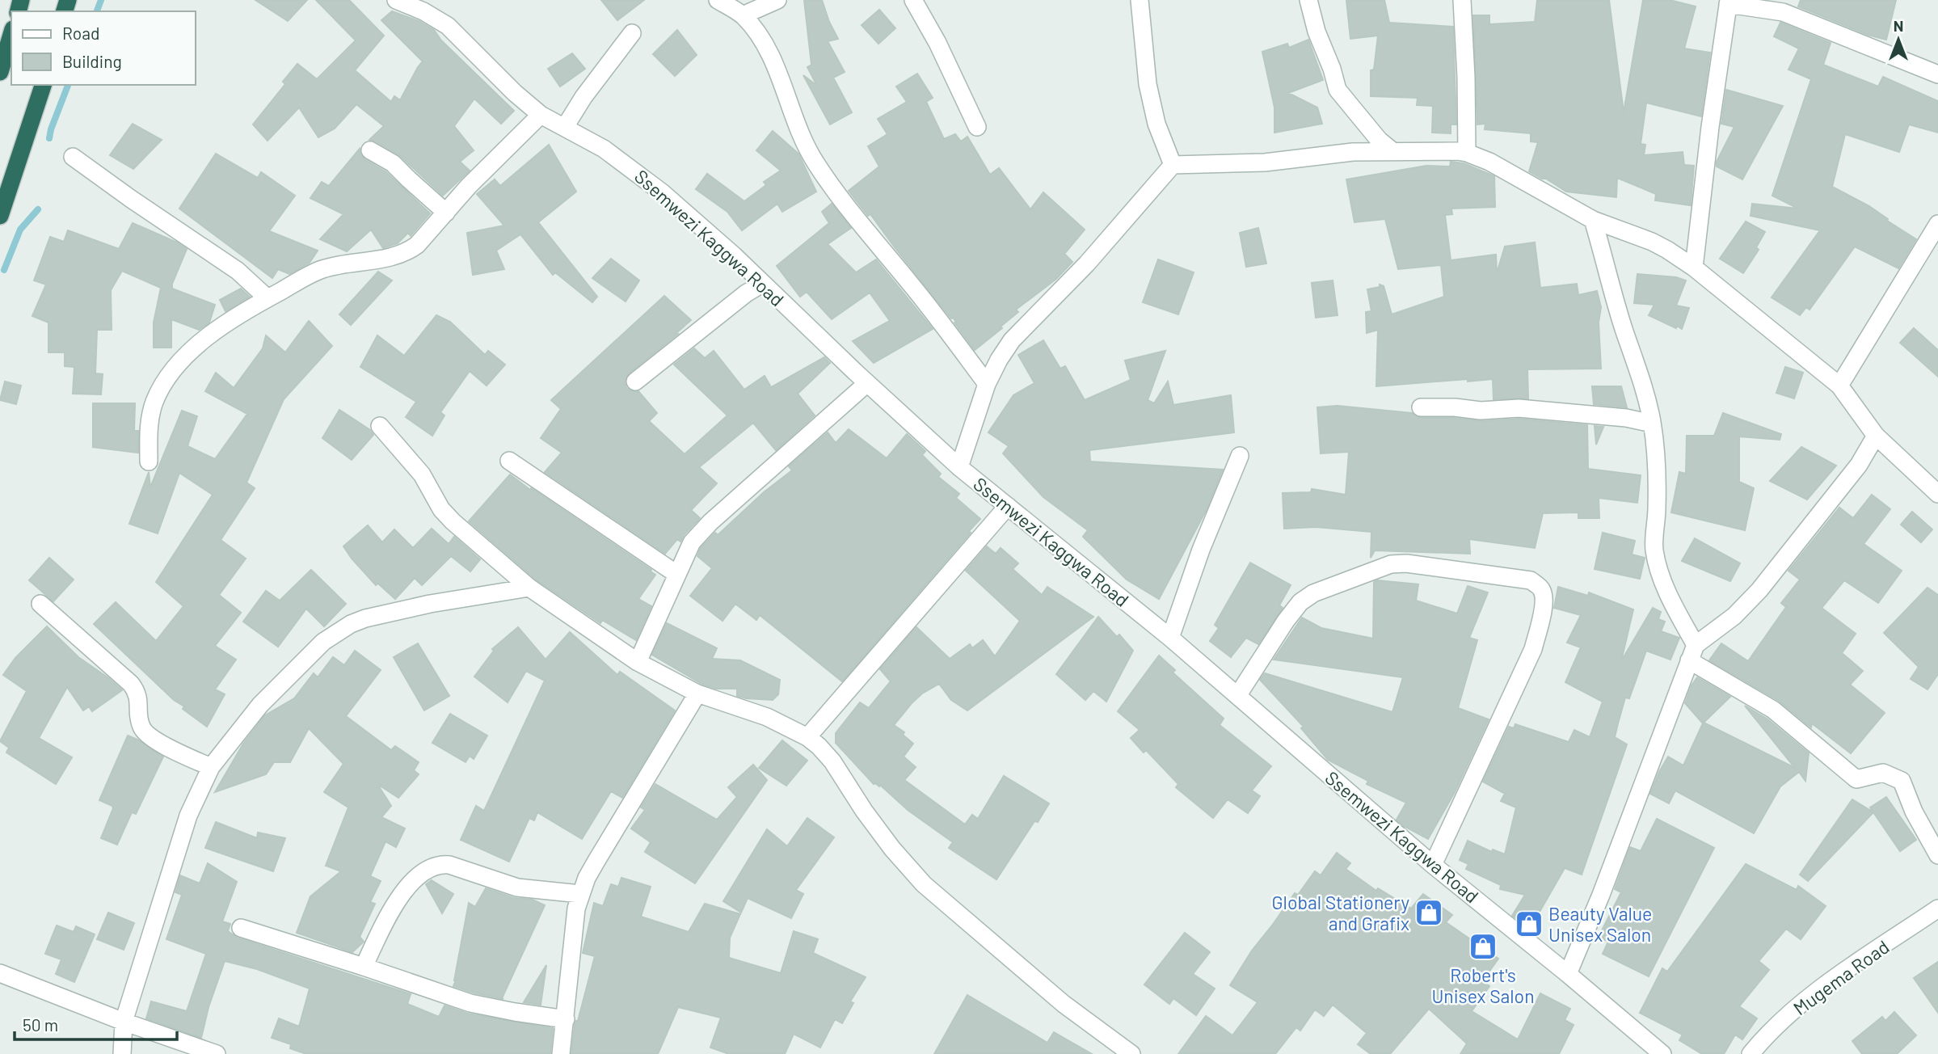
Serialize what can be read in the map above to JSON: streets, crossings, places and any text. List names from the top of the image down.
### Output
{
  "streets": {
    "street": ["Ssemwezi Kaggwa Road", "Mugema Road"]
  },
  "places": {
    "shop": ["Global Stationery and Grafix", "Beauty Value Unisex Salon", "Robert's Unisex Salon"]
  },
  "legend": ["Road", "Building"],
  "scale_bar": "50 m",
  "north": "top"
}
